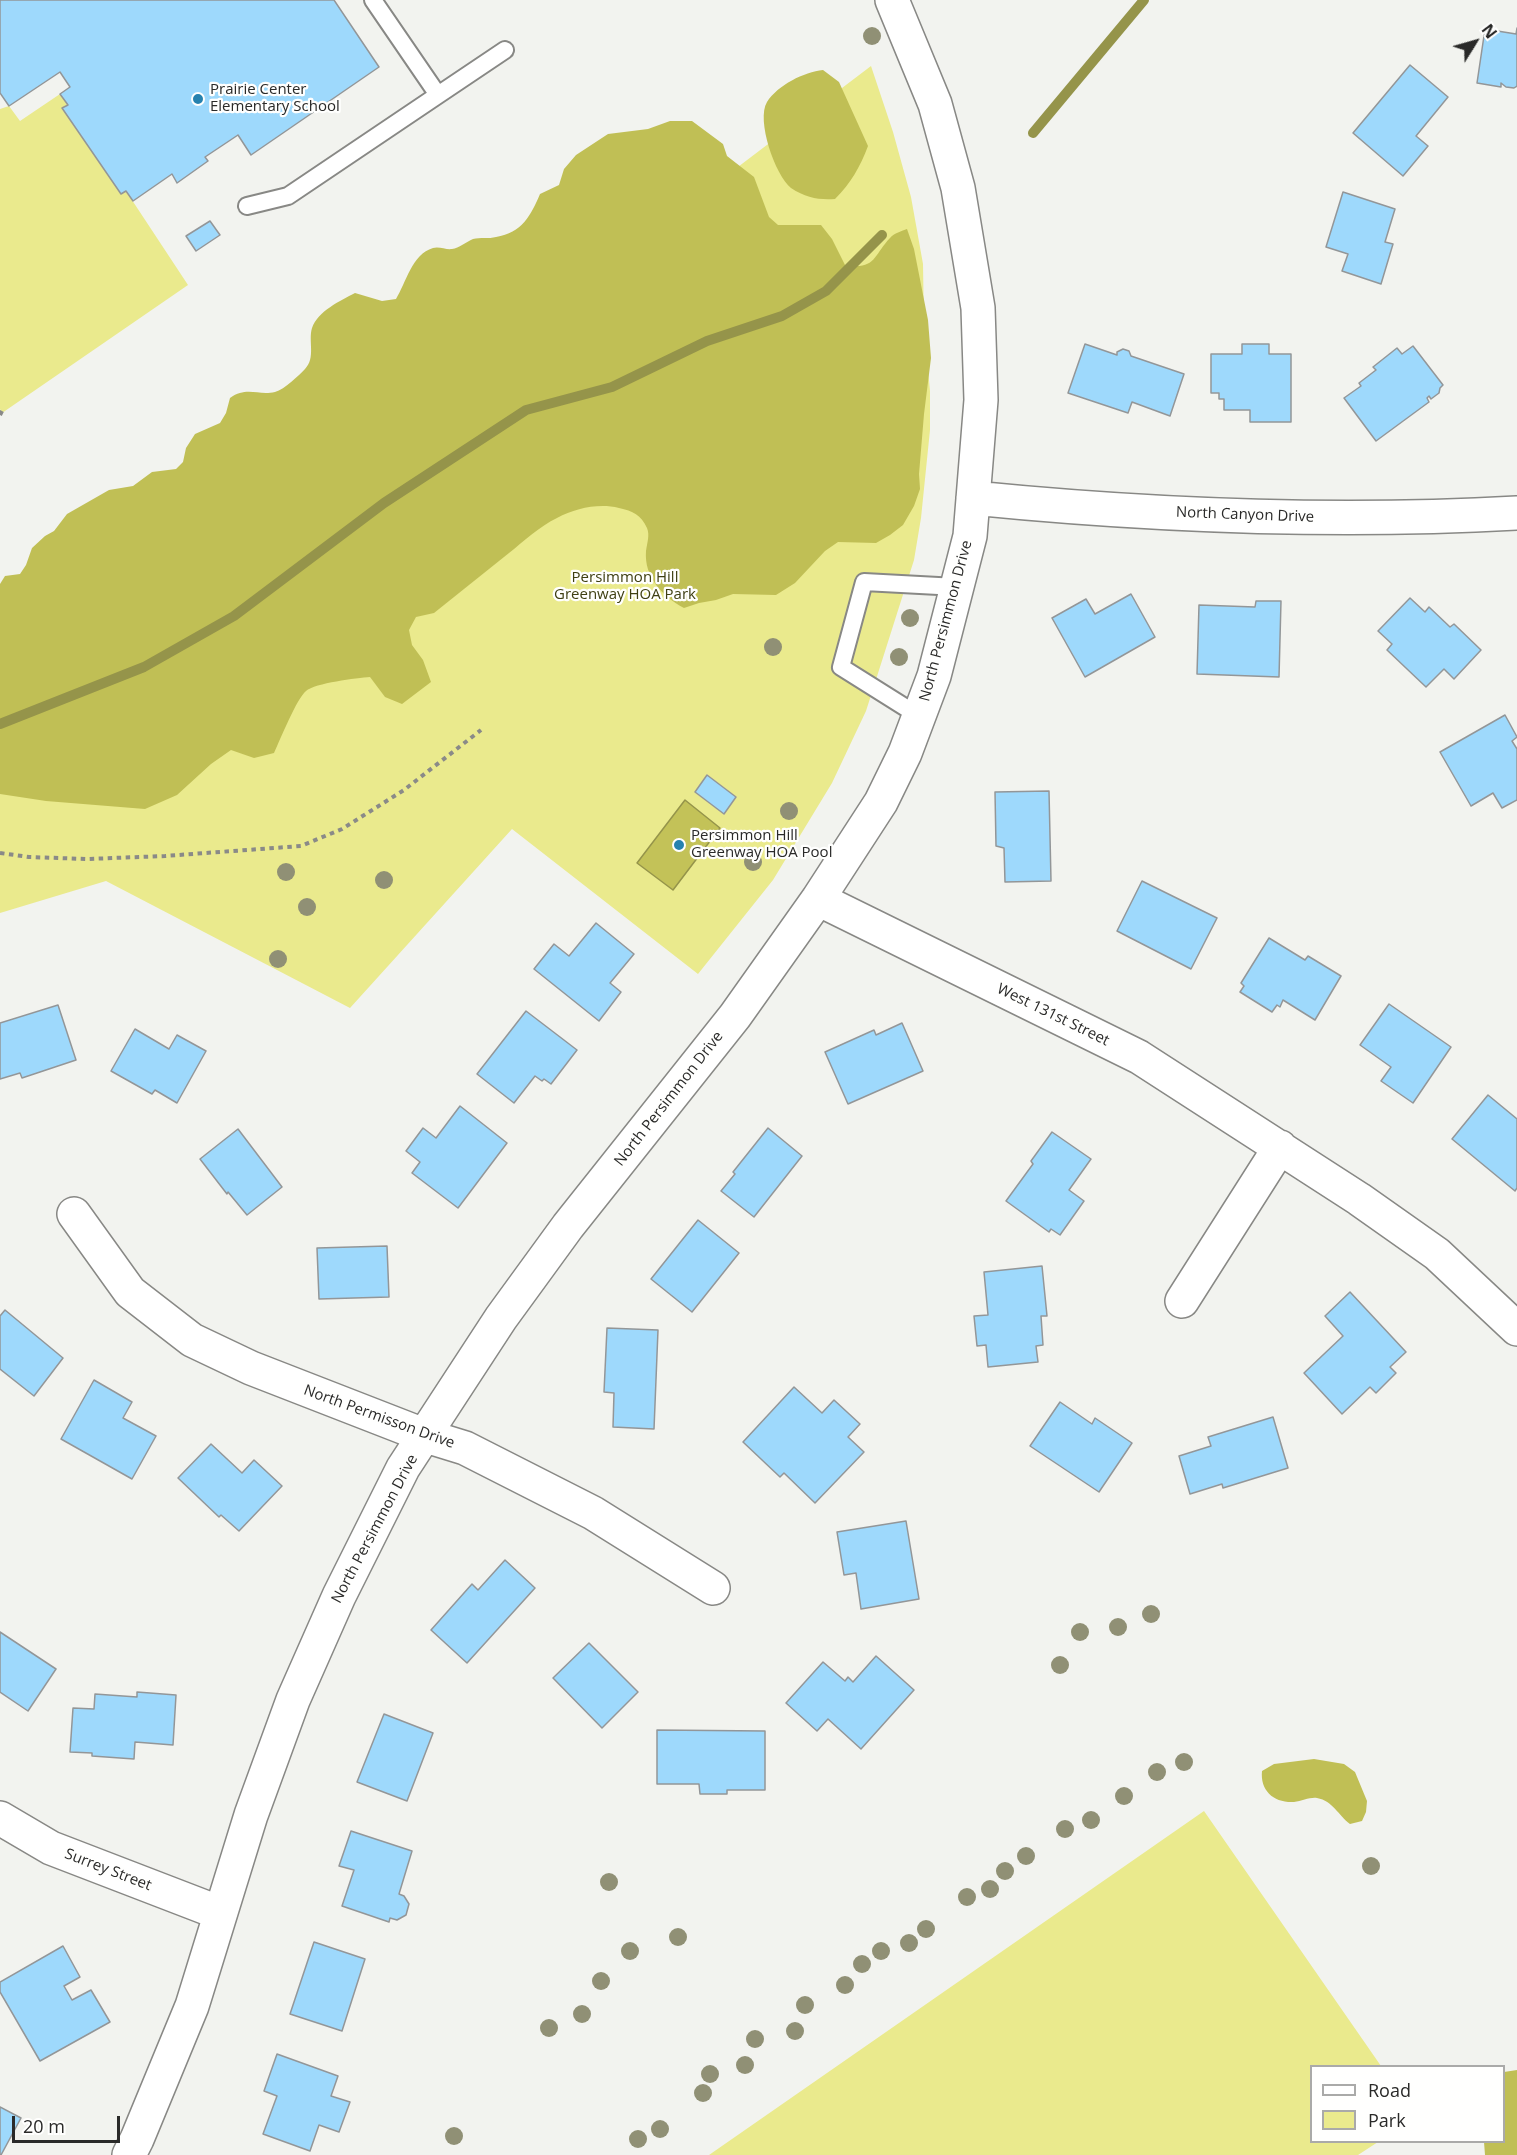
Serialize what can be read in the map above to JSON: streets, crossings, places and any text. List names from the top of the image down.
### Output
{
  "streets": {
    "street": [
      "North Canyon Drive",
      "North Persimmon Drive",
      "West 131st Street",
      "North Permisson Drive",
      "Surrey Street"
    ]
  },
  "crossings": [
    ["North Canyon Drive", "North Persimmon Drive"],
    ["North Persimmon Drive", "West 131st Street"],
    ["North Persimmon Drive", "North Permisson Drive"],
    ["North Persimmon Drive", "Surrey Street"]
  ],
  "parks": ["Persimmon Hill Greenway HOA Park"],
  "places": ["Prairie Center Elementary School", "Persimmon Hill Greenway HOA Pool"],
  "legend": ["Road", "Park"],
  "scale_bar": "20 m",
  "north": "top right"
}
